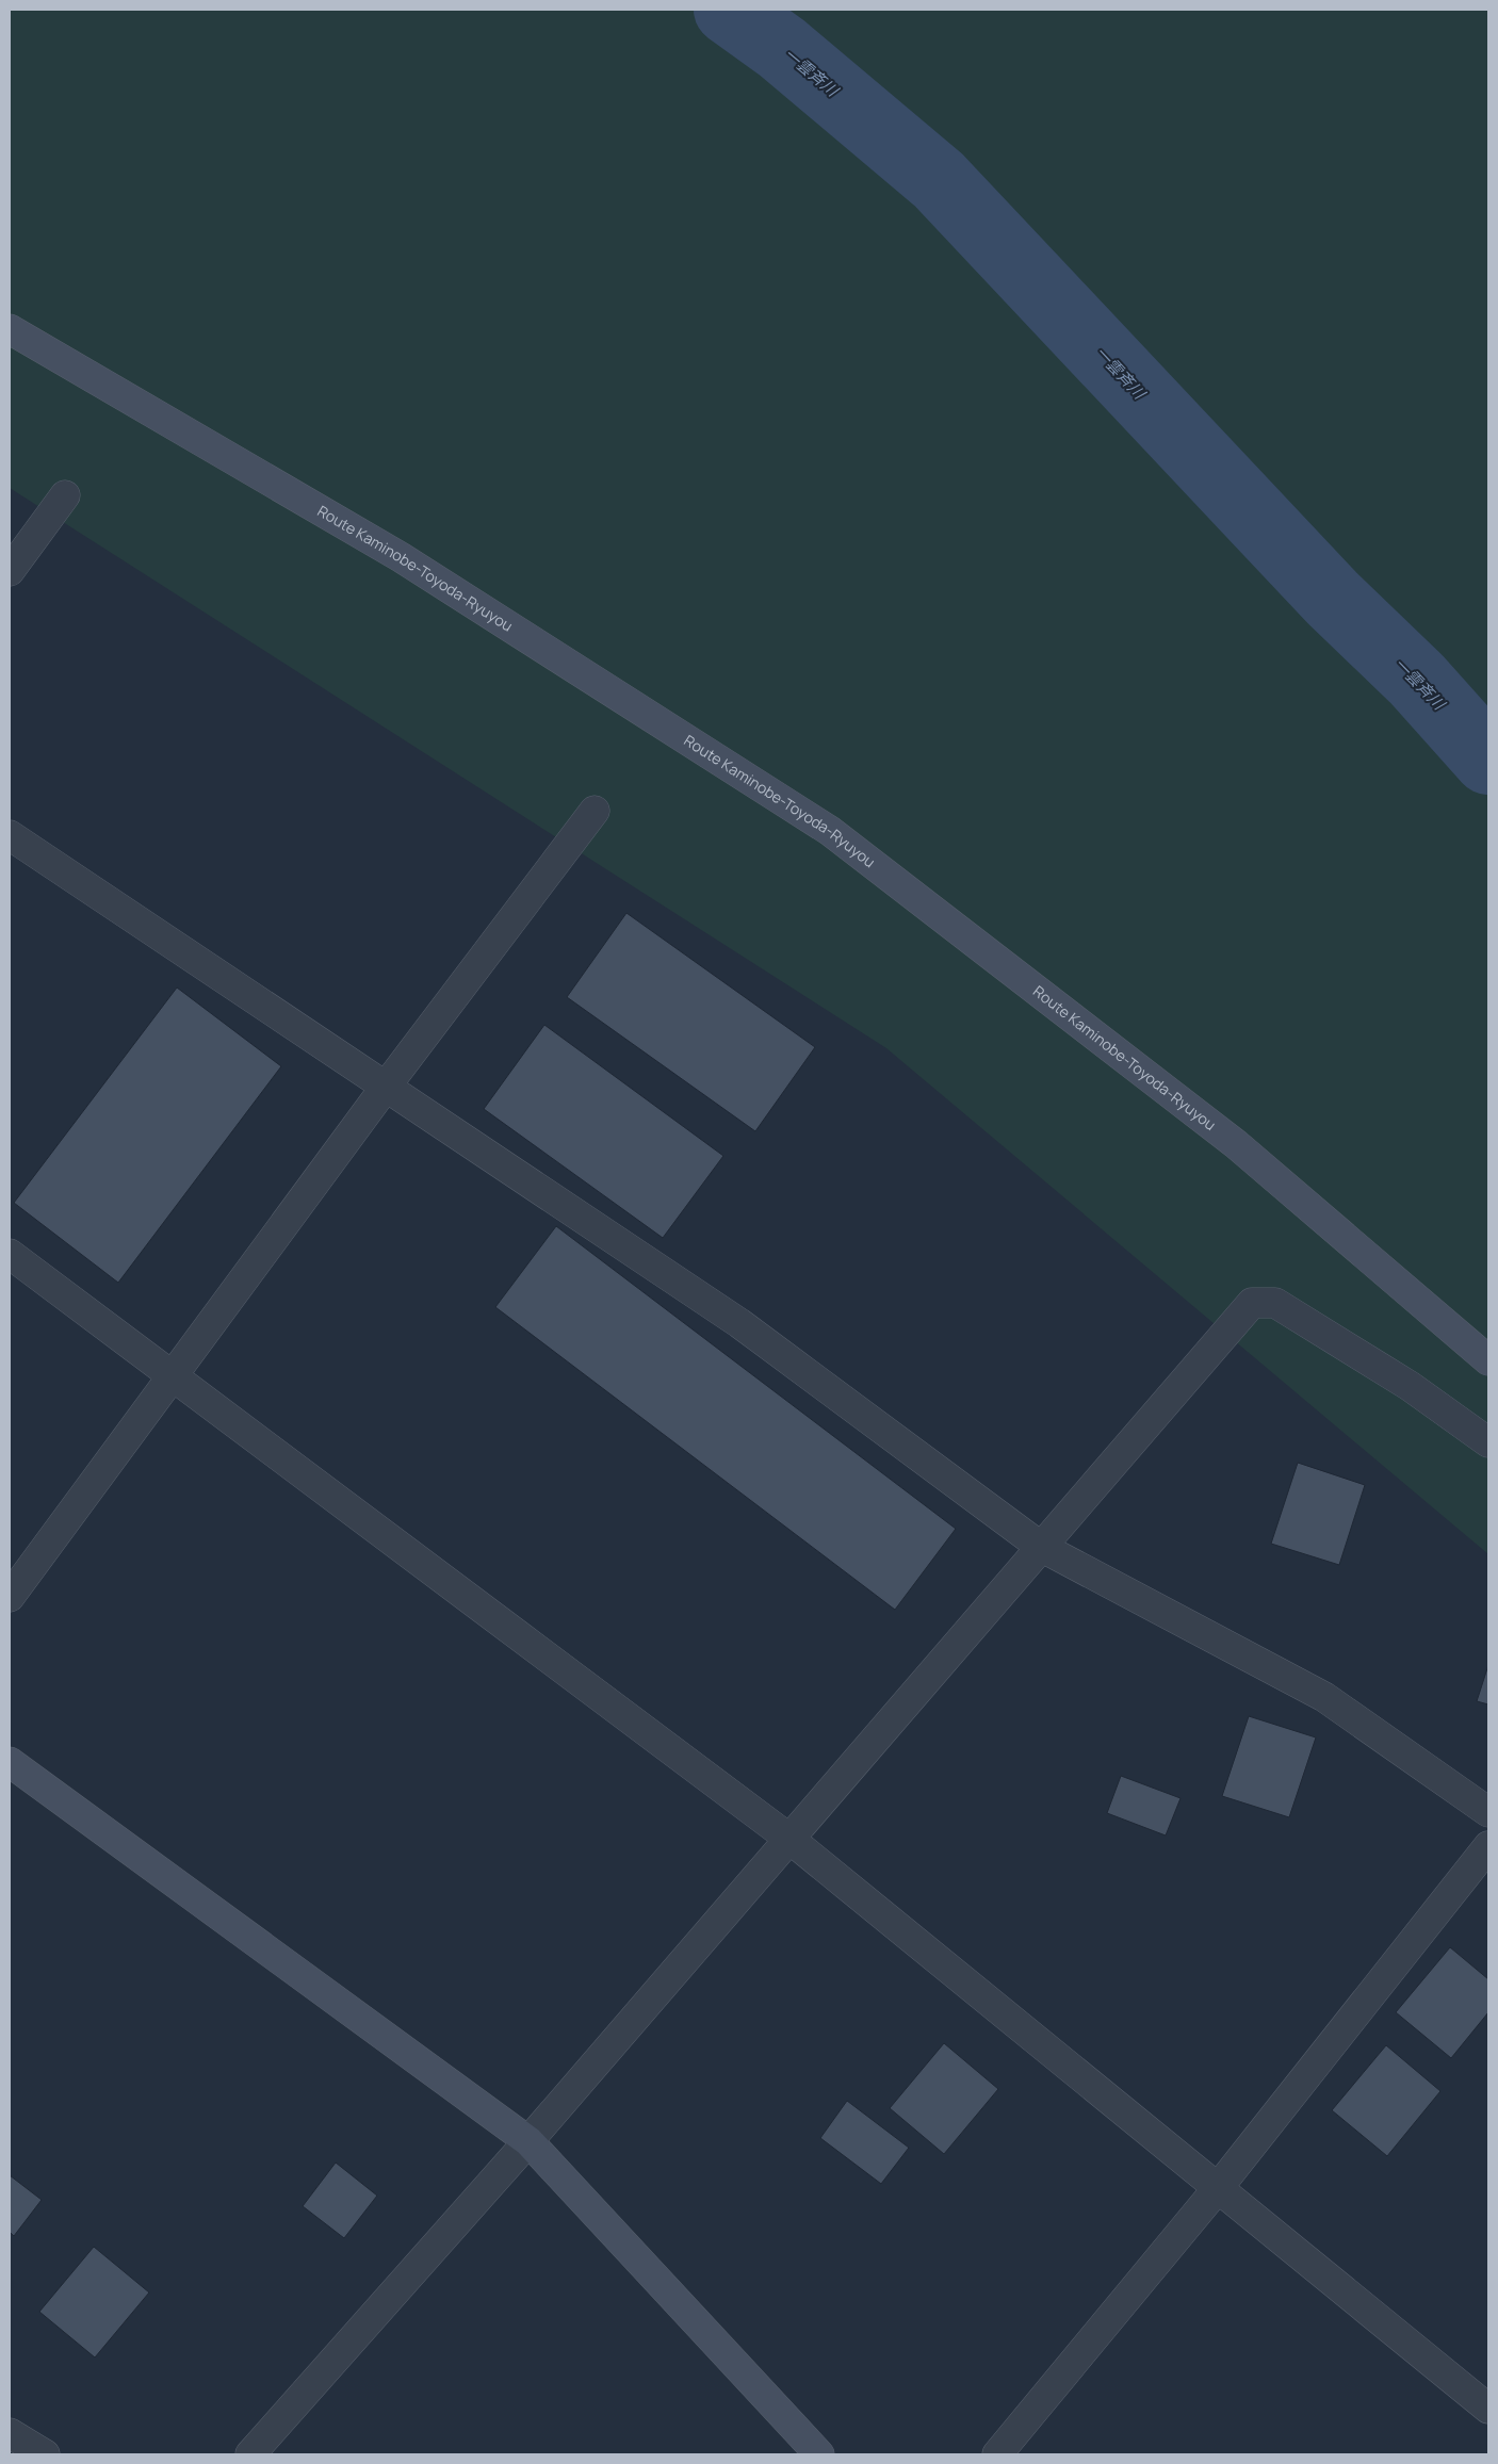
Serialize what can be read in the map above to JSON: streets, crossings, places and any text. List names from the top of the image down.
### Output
{
  "streets": {
    "main road": ["Route Kaminobe-Toyoda-Ryuyou"]
  },
  "water": ["一雲斉川"]
}
